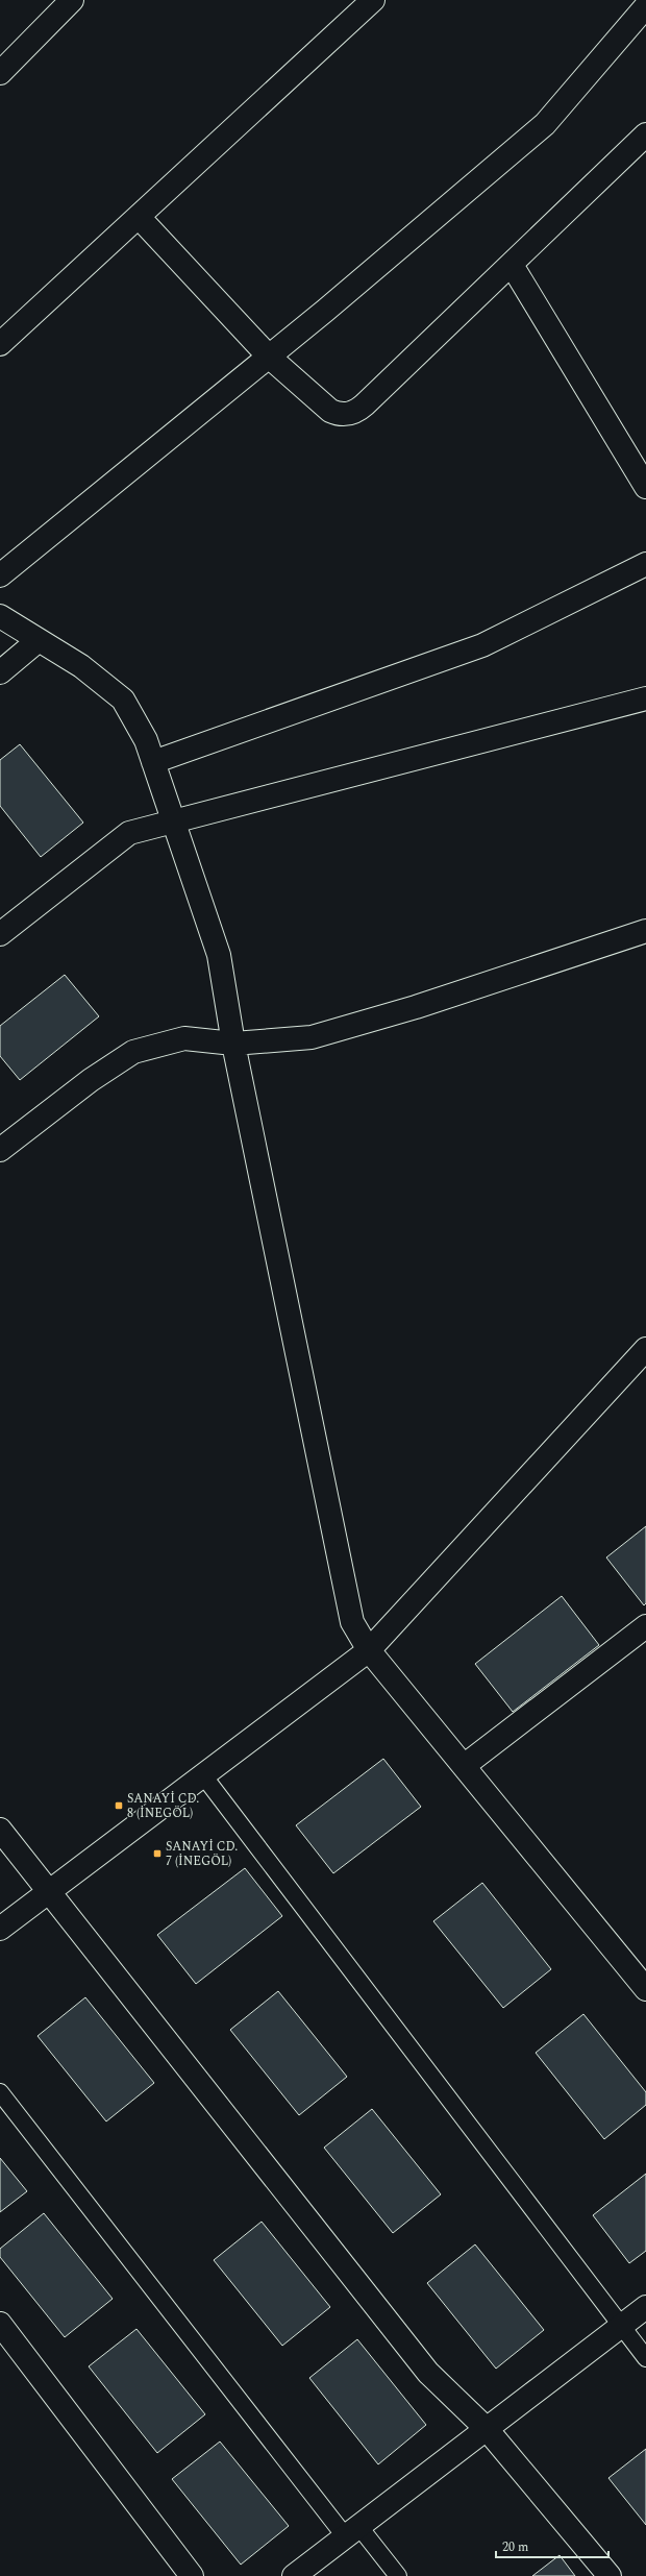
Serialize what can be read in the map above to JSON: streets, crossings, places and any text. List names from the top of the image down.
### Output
{
  "places": {
    "transit": ["SANAYİ CD. 8 (İNEGÖL)", "SANAYİ CD. 7 (İNEGÖL)"]
  },
  "scale_bar": "20 m"
}
